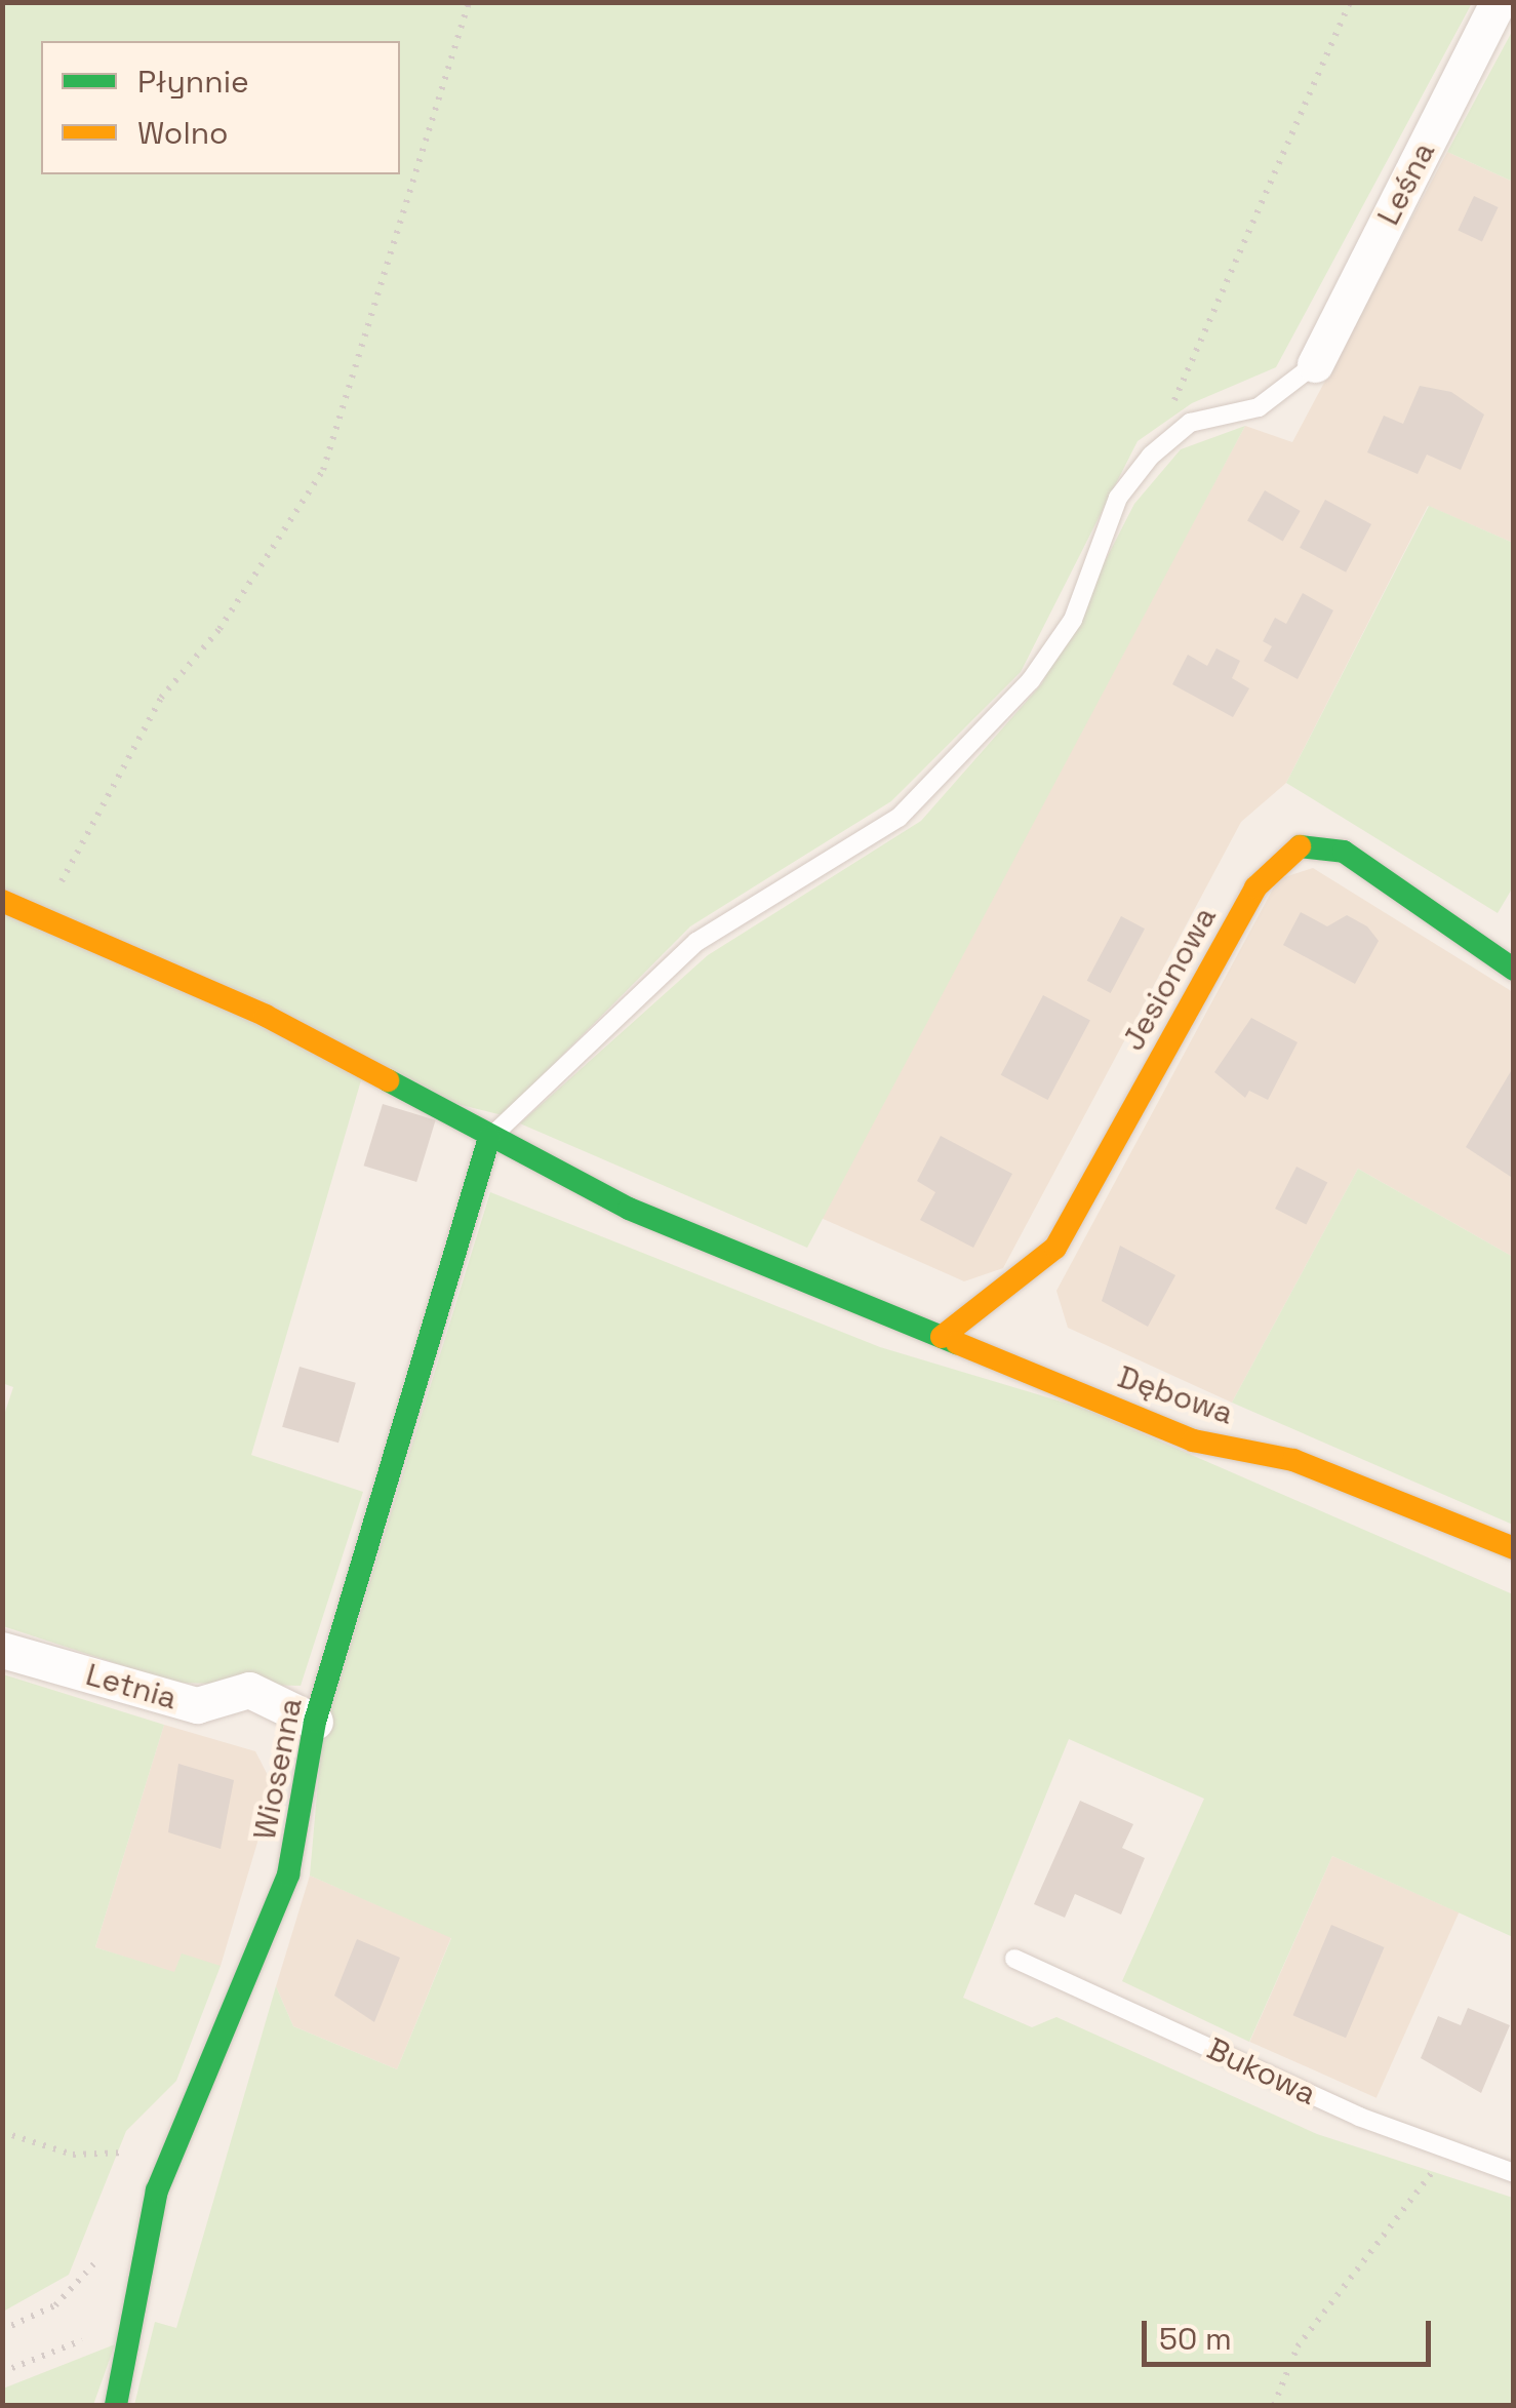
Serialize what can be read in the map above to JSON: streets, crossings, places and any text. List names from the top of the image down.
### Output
{
  "streets": {
    "street": [
      "Leśna",
      "Jesionowa",
      "Dębowa",
      "Letnia",
      "Wiosenna"
    ],
    "lane": ["Bukowa"]
  },
  "crossings": [
    ["Jesionowa", "Dębowa"],
    ["Dębowa", "Wiosenna"],
    ["Letnia", "Wiosenna"]
  ],
  "legend": ["Płynnie", "Wolno"],
  "scale_bar": "50 m"
}
